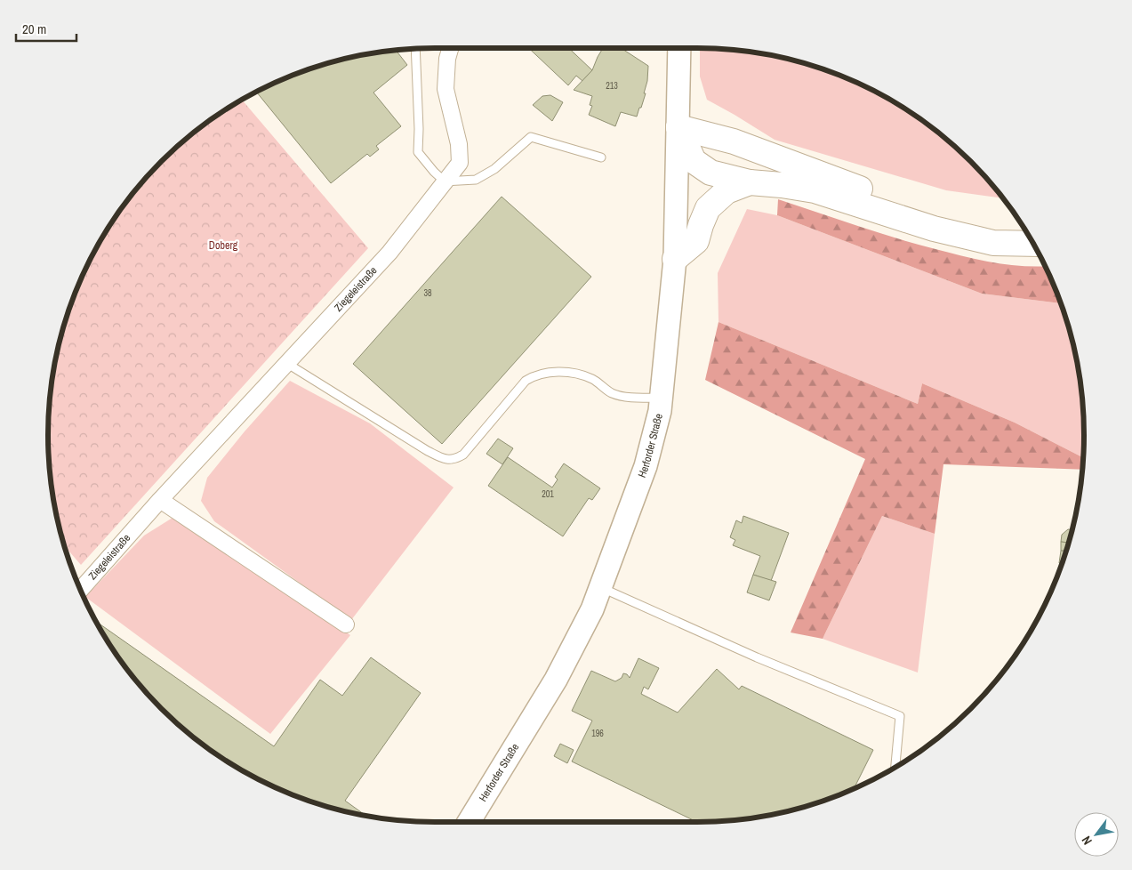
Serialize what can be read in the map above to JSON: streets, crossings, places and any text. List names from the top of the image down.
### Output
{
  "streets": {
    "main road": ["Herforder Straße"],
    "street": ["Ziegeleistraße"]
  },
  "parks": ["Doberg"],
  "house_numbers": [
    "213",
    "38",
    "201",
    "196"
  ],
  "scale_bar": "20 m",
  "north": "bottom left"
}
